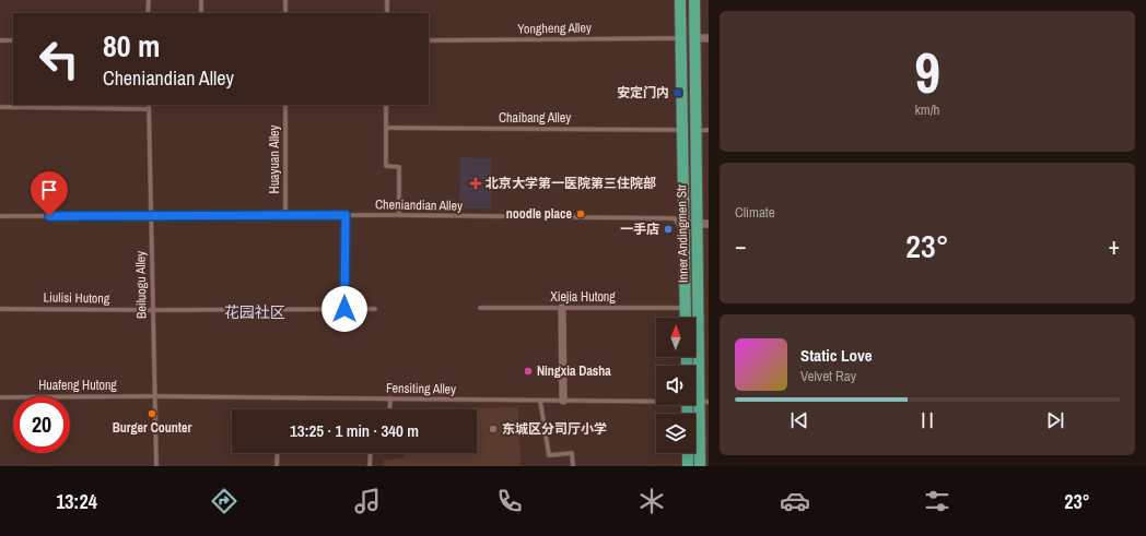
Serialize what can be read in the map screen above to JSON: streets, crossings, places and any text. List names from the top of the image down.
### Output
{
  "streets": {
    "main road": ["Inner Andingmen Str"],
    "lane": [
      "Yongheng Alley",
      "Chaibang Alley",
      "Huayuan Alley",
      "Cheniandian Alley",
      "Beiluogu Alley",
      "Xiejia Hutong",
      "Liulisi Hutong",
      "Huafeng Hutong",
      "Fensiting Alley"
    ]
  },
  "crossings": [
    ["Yongheng Alley", "Inner Andingmen Str"],
    ["Chaibang Alley", "Inner Andingmen Str"],
    ["Huayuan Alley", "Cheniandian Alley"],
    ["Cheniandian Alley", "Inner Andingmen Str"],
    ["Cheniandian Alley", "Beiluogu Alley"],
    ["Inner Andingmen Str", "Xiejia Hutong"],
    ["Beiluogu Alley", "Liulisi Hutong"],
    ["Beiluogu Alley", "Huafeng Hutong"],
    ["Beiluogu Alley", "Fensiting Alley"],
    ["Huafeng Hutong", "Fensiting Alley"]
  ],
  "districts": ["花园社区"],
  "places": {
    "transit": ["安定门内"],
    "health": ["北京大学第一医院第三住院部"],
    "other": [
      "noodle place",
      "一手店",
      "Ningxia Dasha",
      "Burger Counter",
      "东城区分司厅小学"
    ]
  },
  "north": "top",
  "page": {
    "tile": [
      ["9", "km/h"],
      "Climate"
    ],
    "turn": ["80 m", "Cheniandian Alley"],
    "heat": ["−", "23°", "+"],
    "song": ["Static Love", "Velvet Ray"],
    "limit": "20",
    "trip": "13:25 · 1 min · 340 m",
    "tabs": ["13:24", "23°"]
  }
}
